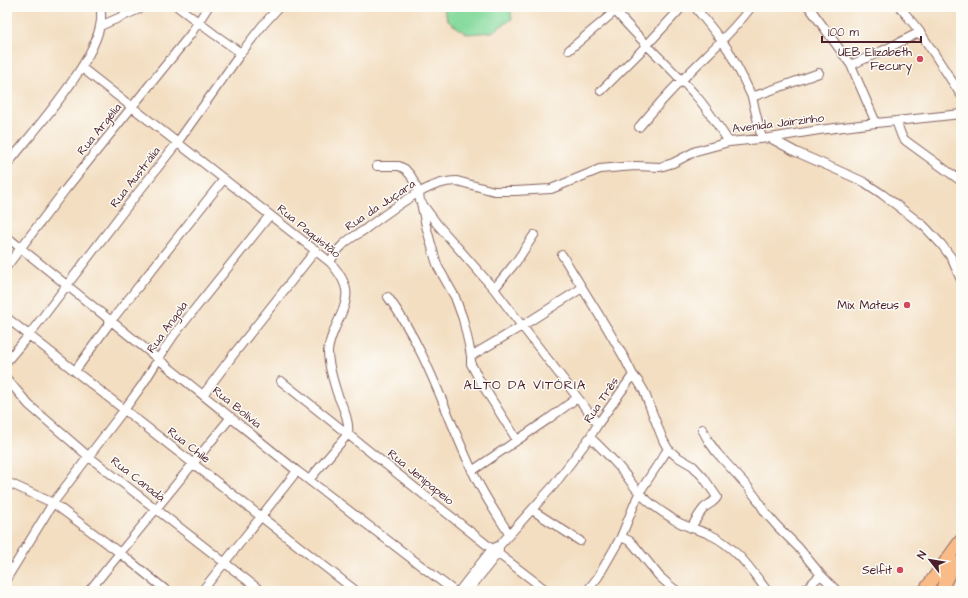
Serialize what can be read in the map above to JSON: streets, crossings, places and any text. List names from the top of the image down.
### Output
{
  "streets": {
    "street": [
      "Avenida Jairzinho",
      "Rua Argélia",
      "Rua Austrália",
      "Rua da Juçara",
      "Rua Paquistão",
      "Rua Angola",
      "Rua Três",
      "Rua Bolívia",
      "Rua Chile",
      "Rua Jenipapeio",
      "Rua Canadá"
    ]
  },
  "crossings": [
    ["Avenida Jairzinho", "Rua da Juçara"],
    ["Rua Argélia", "Rua Paquistão"],
    ["Rua Argélia", "Rua Bolívia"],
    ["Rua Austrália", "Rua Paquistão"],
    ["Rua Austrália", "Rua Bolívia"],
    ["Rua Austrália", "Rua Chile"],
    ["Rua da Juçara", "Rua Paquistão"],
    ["Rua Paquistão", "Rua Angola"],
    ["Rua Paquistão", "Rua Jenipapeio"],
    ["Rua Angola", "Rua Bolívia"],
    ["Rua Angola", "Rua Chile"],
    ["Rua Angola", "Rua Canadá"],
    ["Rua Três", "Rua Jenipapeio"]
  ],
  "districts": ["ALTO DA VITÓRIA"],
  "places": ["UEB Elizabeth Fecury", "Mix Mateus", "Selfit"],
  "scale_bar": "100 m",
  "north": "top left"
}
